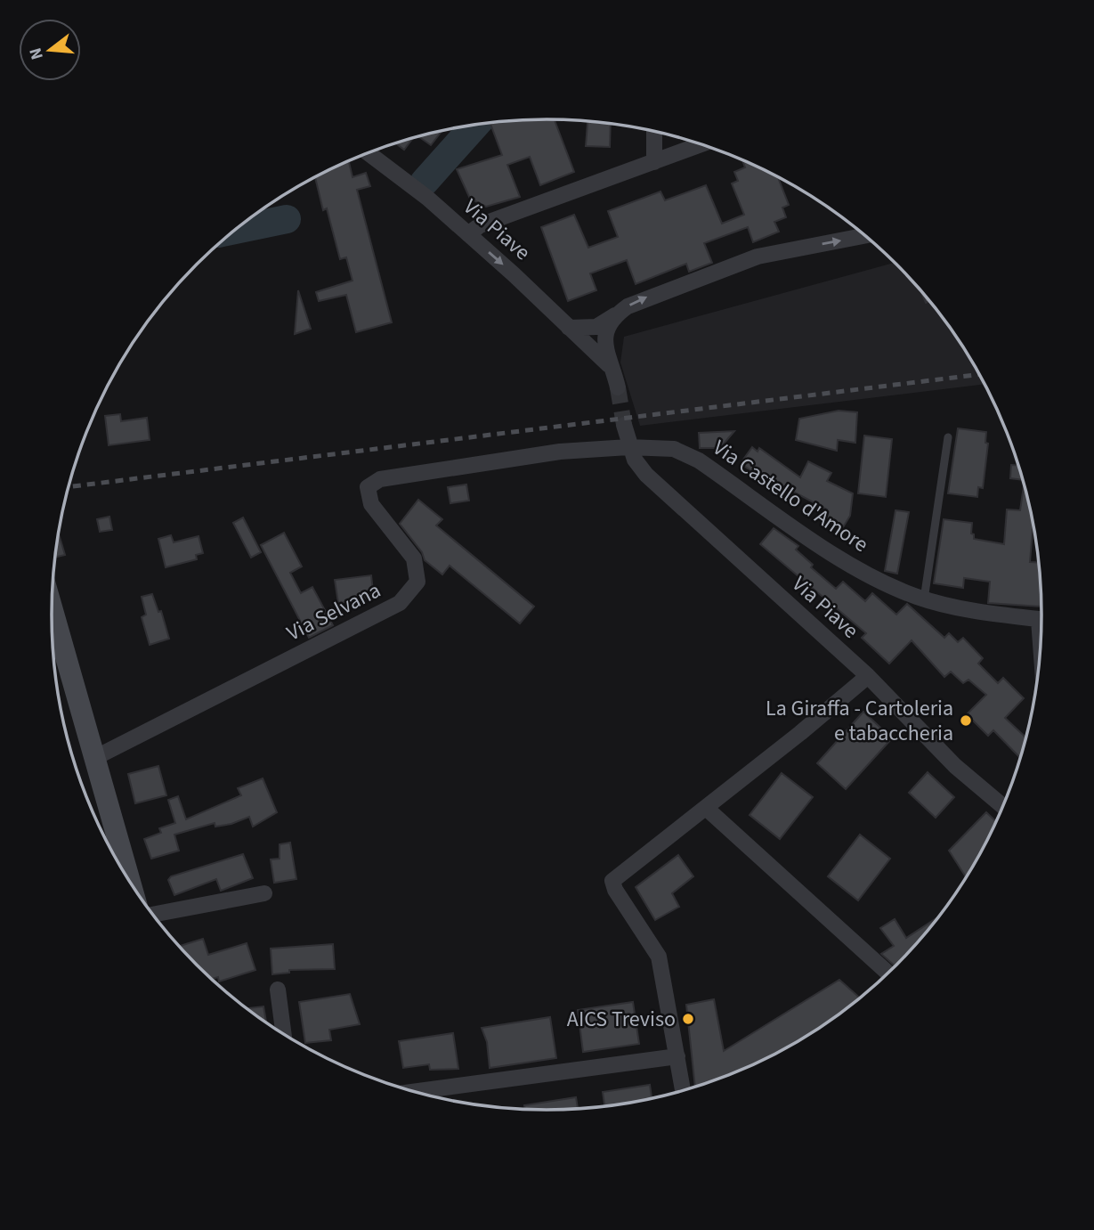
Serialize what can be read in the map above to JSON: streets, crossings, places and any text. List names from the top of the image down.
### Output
{
  "streets": {
    "street": ["Via Piave", "Via Castello d'Amore", "Via Selvana"]
  },
  "crossings": [
    ["Via Piave", "Via Castello d'Amore"],
    ["Via Piave", "Via Selvana"],
    ["Via Castello d'Amore", "Via Selvana"]
  ],
  "places": ["La Giraffa - Cartoleria e tabaccheria", "AICS Treviso"],
  "north": "left"
}
